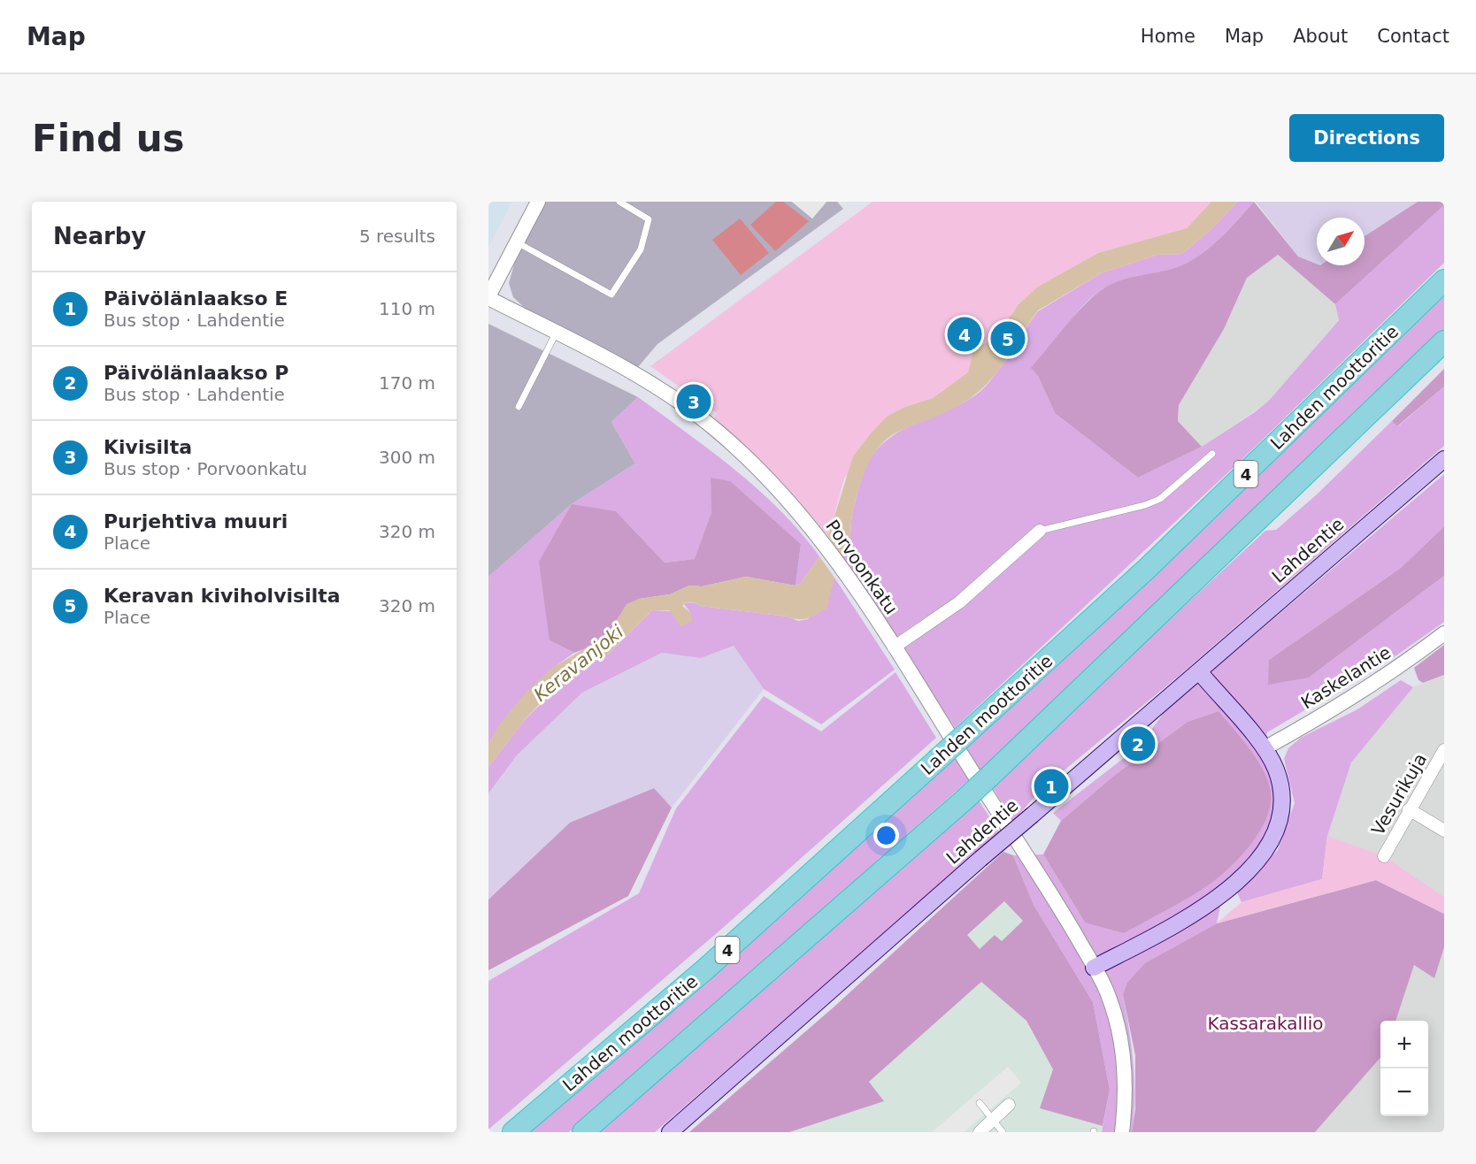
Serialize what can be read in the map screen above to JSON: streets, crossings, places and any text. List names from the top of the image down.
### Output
{
  "streets": {
    "highway": ["Lahden moottoritie", "4"],
    "main road": ["Lahdentie"],
    "street": ["Porvoonkatu", "Kaskelantie", "Vesurikuja"]
  },
  "water": ["Keravanjoki"],
  "parks": ["Kassarakallio"],
  "north": "top right",
  "page": {
    "header": "Map",
    "nav": [
      "Home",
      "Map",
      "About",
      "Contact"
    ],
    "buttons": "Directions",
    "title": "Find us",
    "heading": ["Nearby", "5 results"],
    "list": [
      {
        "mark": "1",
        "name": "Päivölänlaakso E",
        "note": "Bus stop · Lahdentie",
        "value": "110 m"
      },
      {
        "mark": "2",
        "name": "Päivölänlaakso P",
        "note": "Bus stop · Lahdentie",
        "value": "170 m"
      },
      {
        "mark": "3",
        "name": "Kivisilta",
        "note": "Bus stop · Porvoonkatu",
        "value": "300 m"
      },
      {
        "mark": "4",
        "name": "Purjehtiva muuri",
        "note": "Place",
        "value": "320 m"
      },
      {
        "mark": "5",
        "name": "Keravan kiviholvisilta",
        "note": "Place",
        "value": "320 m"
      }
    ],
    "pins": [
      "4",
      "5",
      "3",
      "2",
      "1"
    ],
    "map_buttons": ["+", "−"]
  }
}
